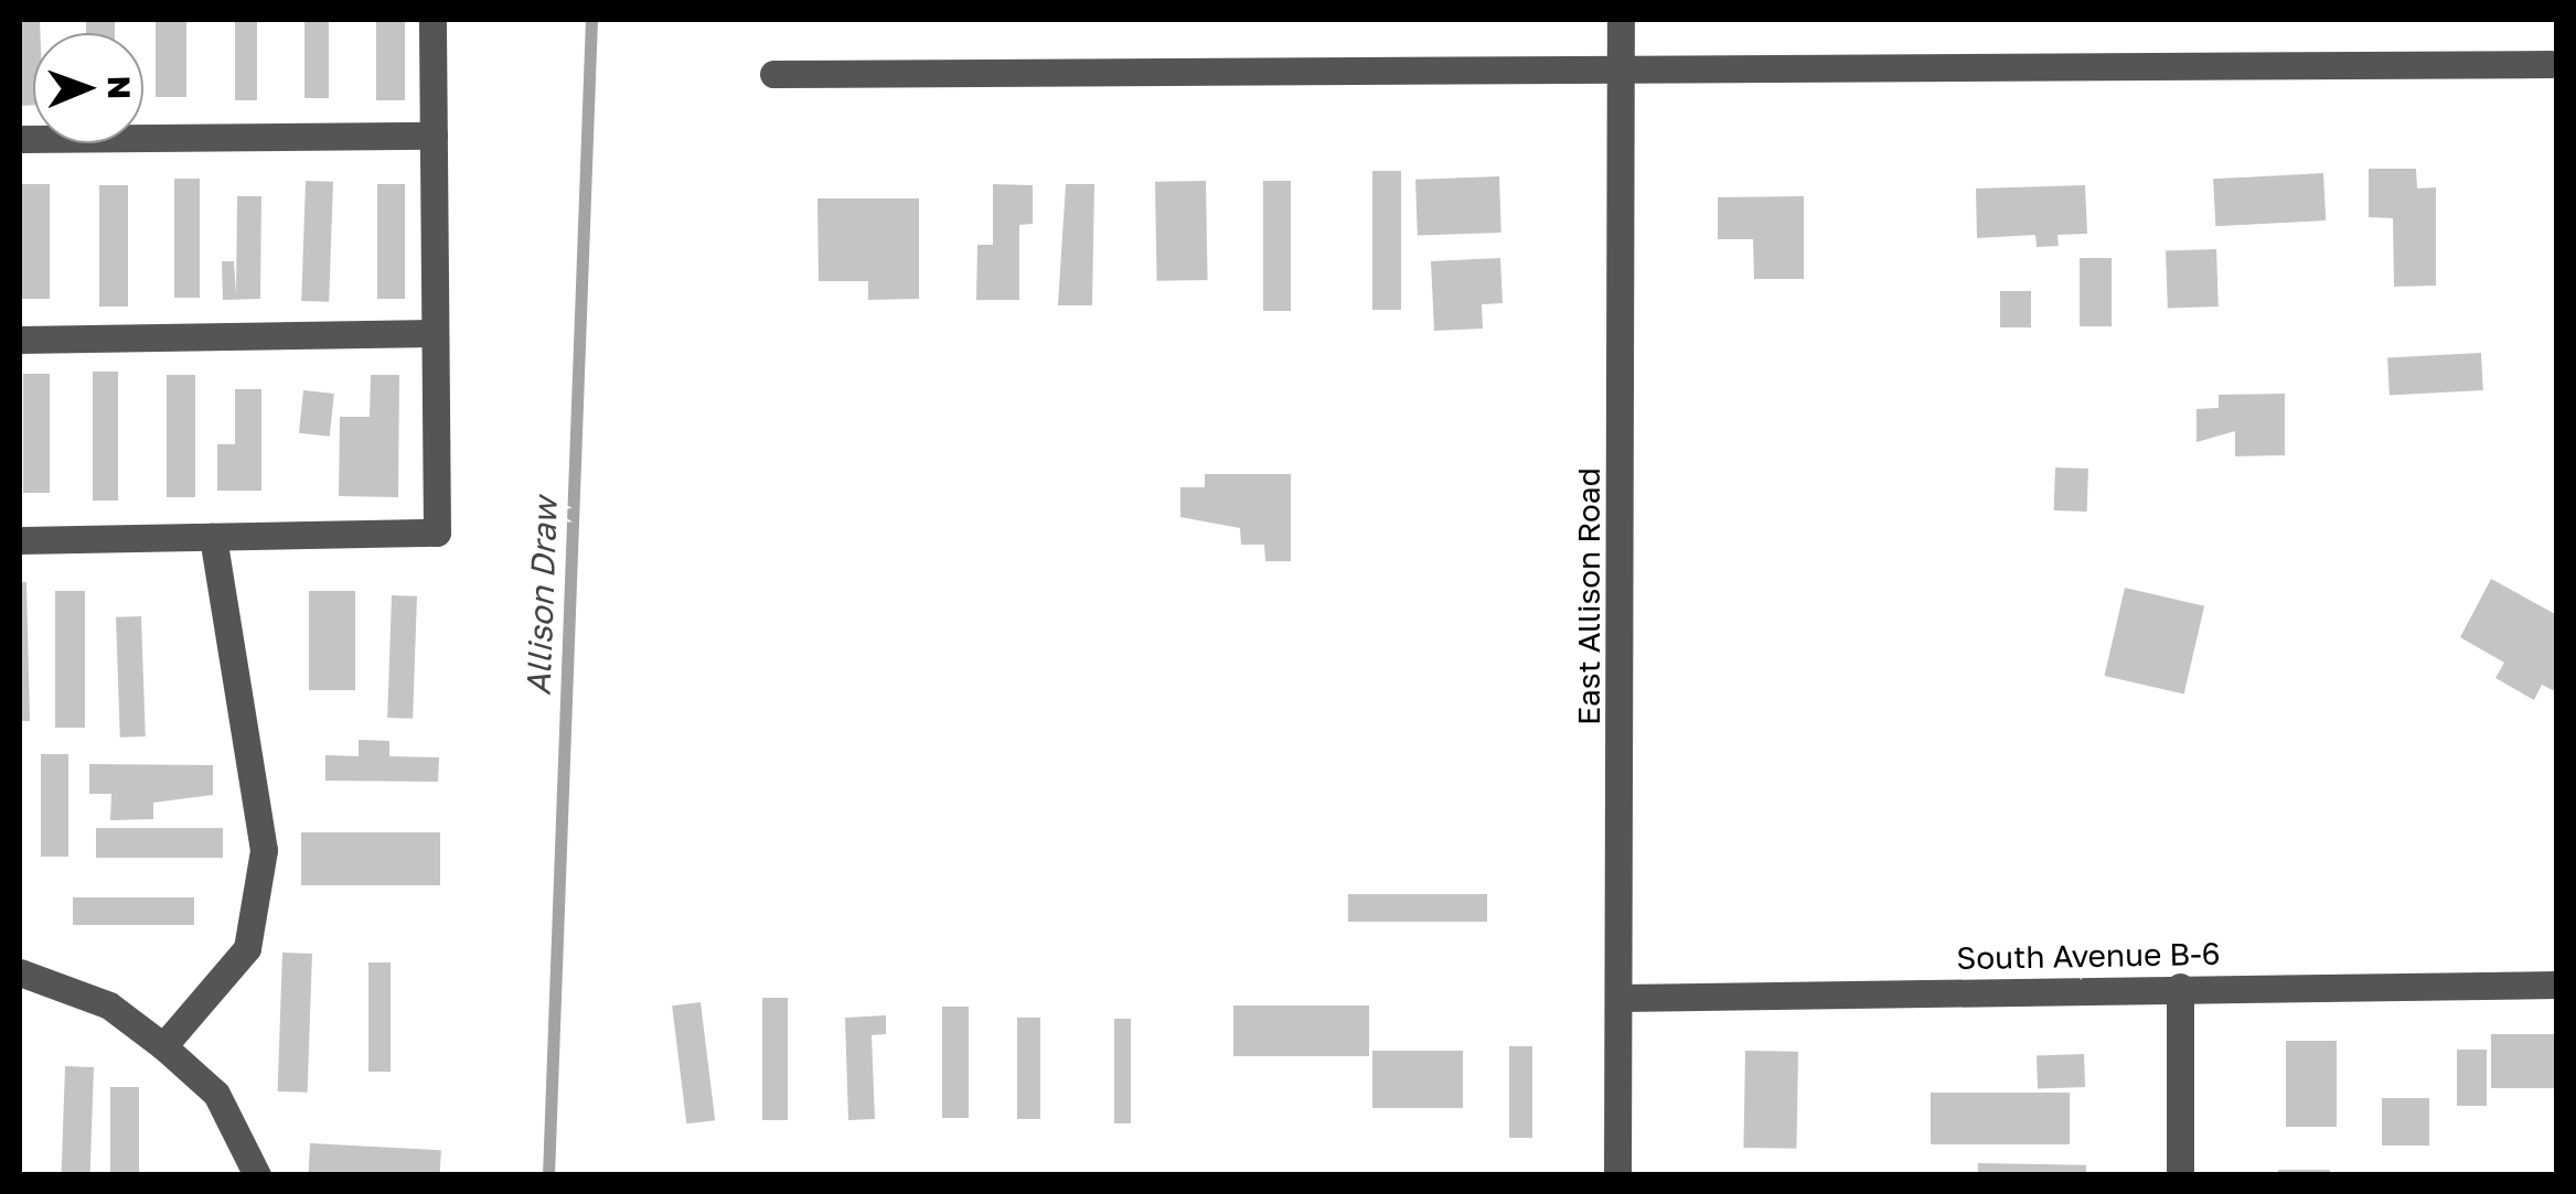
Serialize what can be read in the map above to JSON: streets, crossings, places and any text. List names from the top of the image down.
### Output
{
  "streets": {
    "street": ["East Allison Road", "South Avenue B-6"]
  },
  "crossings": [
    ["East Allison Road", "South Avenue B-6"]
  ],
  "water": ["Allison Draw"],
  "north": "right"
}
